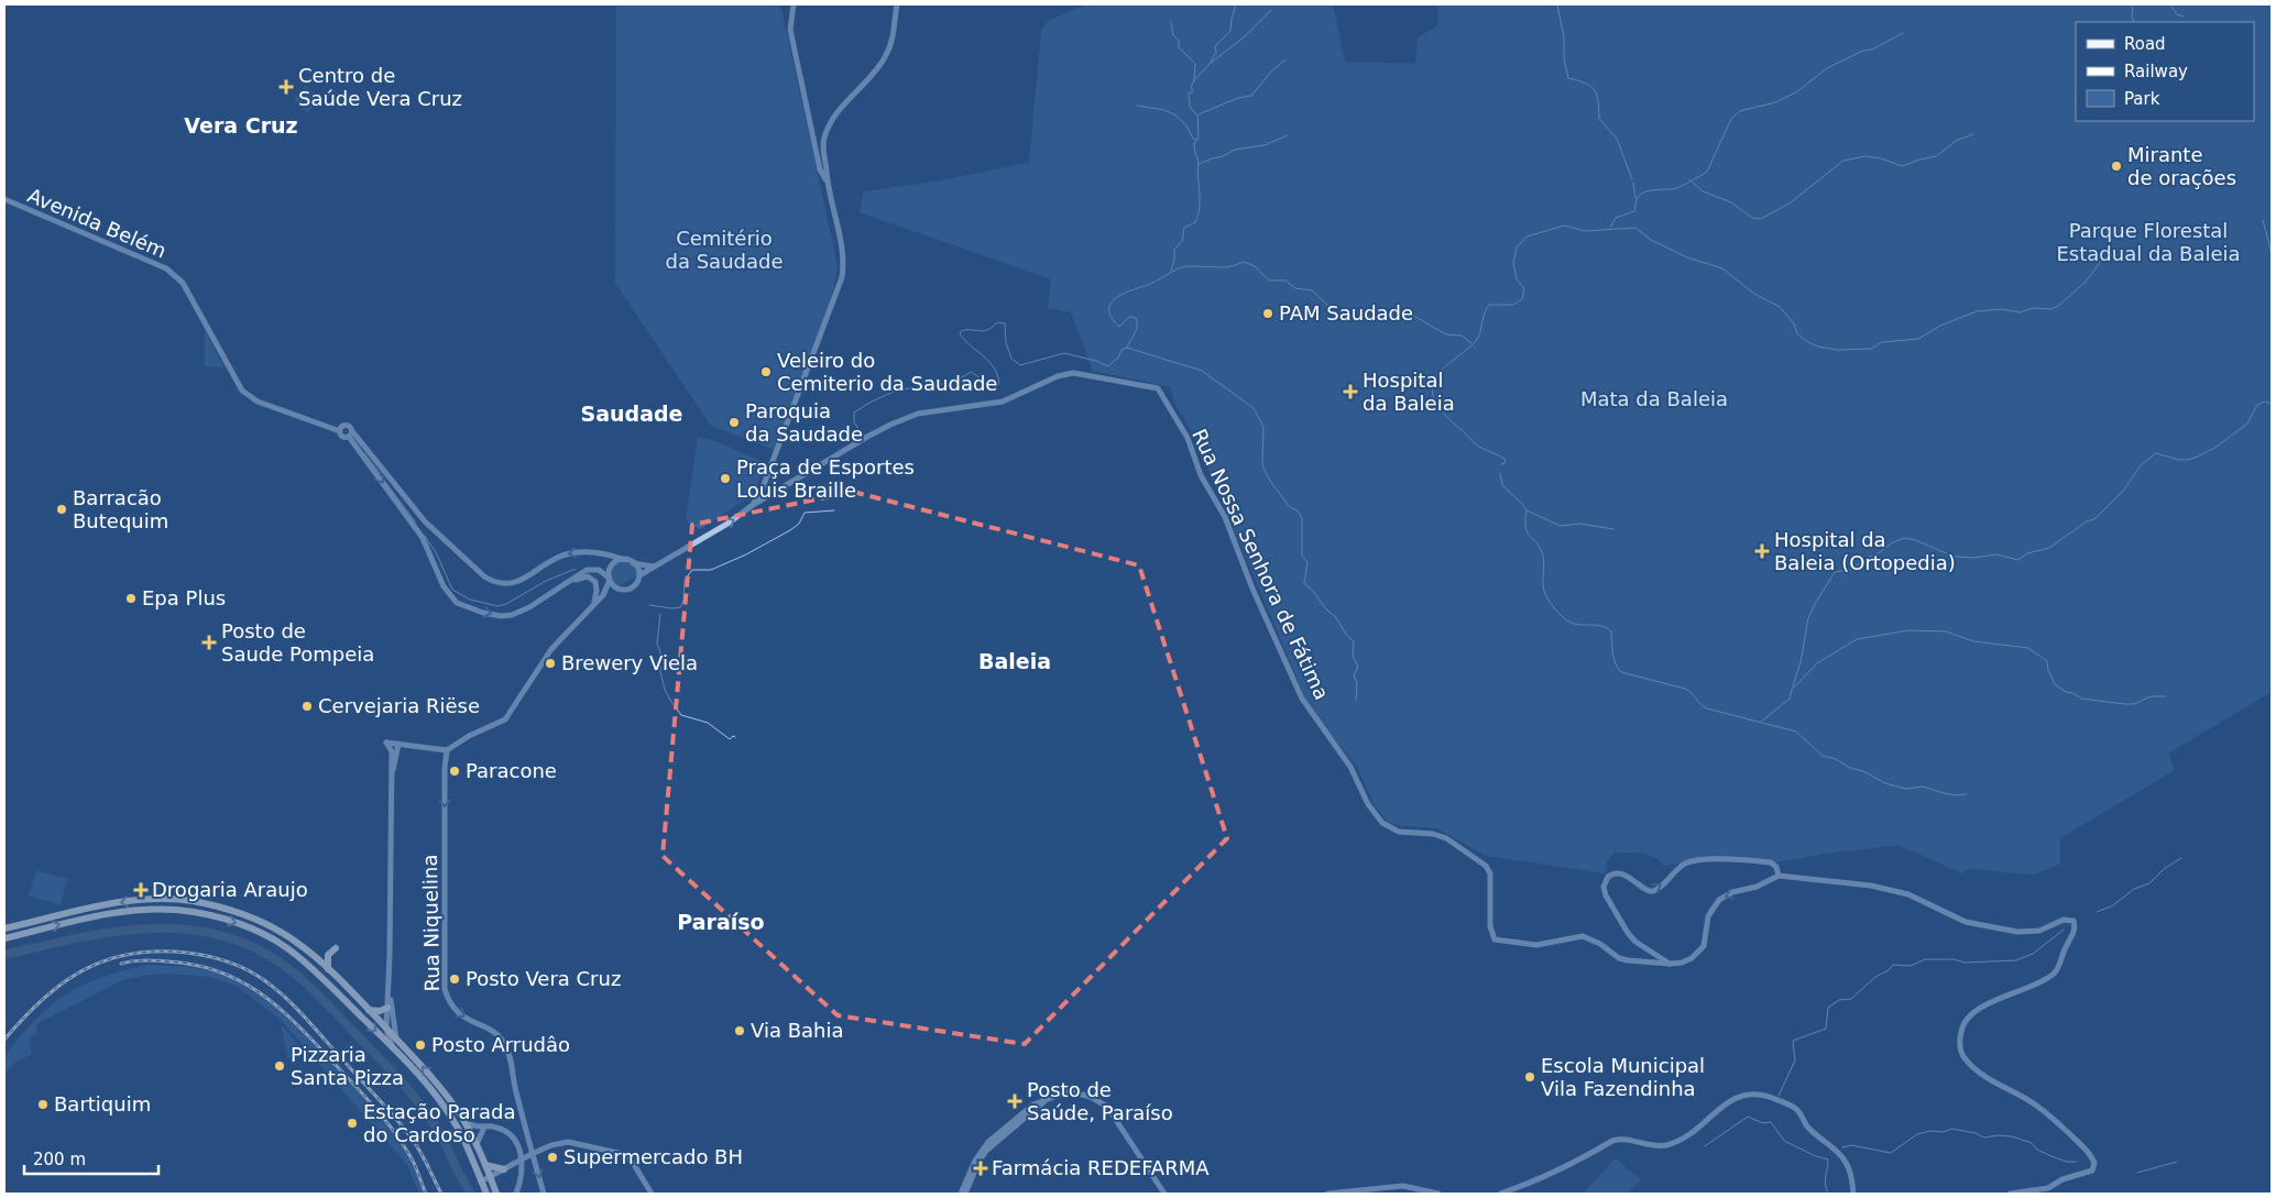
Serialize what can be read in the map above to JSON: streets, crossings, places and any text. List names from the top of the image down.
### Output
{
  "streets": {
    "street": ["Avenida Belém", "Rua Nossa Senhora de Fátima", "Rua Niquelina"]
  },
  "one_way": ["Rua Niquelina"],
  "districts": [
    "Vera Cruz",
    "Saudade",
    "Baleia",
    "Paraíso"
  ],
  "parks": ["Parque Florestal Estadual da Baleia", "Cemitério da Saudade", "Mata da Baleia"],
  "places": {
    "health": [
      "Centro de Saúde Vera Cruz",
      "Hospital da Baleia",
      "Hospital da Baleia (Ortopedia)",
      "Posto de Saude Pompeia",
      "Drogaria Araujo",
      "Posto de Saúde, Paraíso",
      "Farmácia REDEFARMA"
    ],
    "other": [
      "Mirante de orações",
      "PAM Saudade",
      "Veleiro do Cemiterio da Saudade",
      "Paroquia da Saudade",
      "Praça de Esportes Louis Braille",
      "Barracão Butequim",
      "Epa Plus",
      "Brewery Viela",
      "Cervejaria Riëse",
      "Paracone",
      "Posto Vera Cruz",
      "Via Bahia",
      "Posto Arrudâo",
      "Pizzaria Santa Pizza",
      "Escola Municipal Vila Fazendinha",
      "Bartiquim",
      "Estação Parada do Cardoso",
      "Supermercado BH"
    ]
  },
  "legend": ["Road", "Railway", "Park"],
  "scale_bar": "200 m"
}
